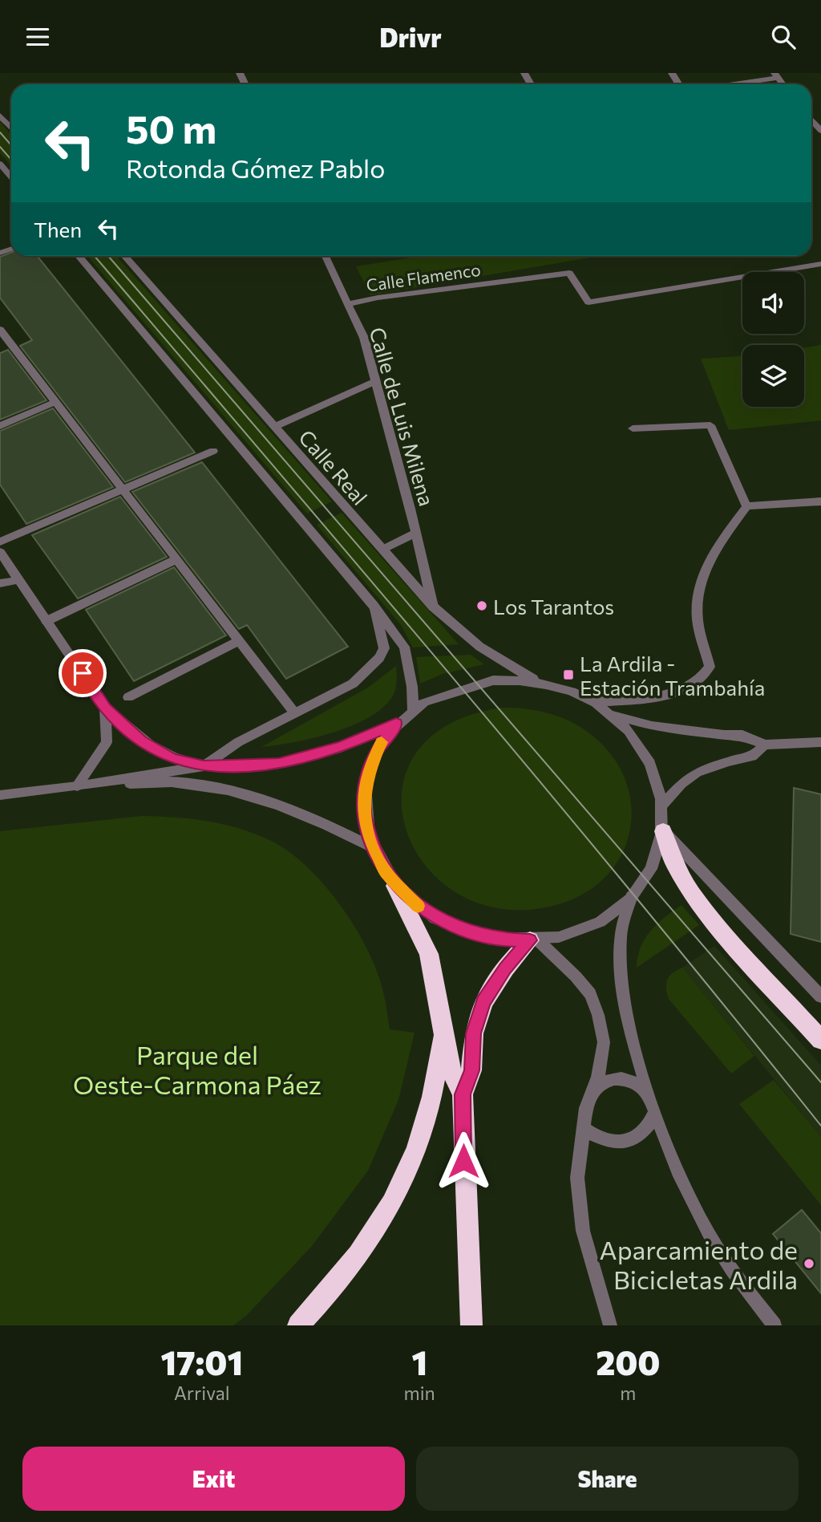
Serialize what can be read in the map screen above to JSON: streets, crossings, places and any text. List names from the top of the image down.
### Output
{
  "streets": {
    "street": ["Calle Flamenco", "Calle de Luis Milena", "Calle Real"]
  },
  "crossings": [
    ["Calle Flamenco", "Calle de Luis Milena"],
    ["Calle de Luis Milena", "Calle Real"]
  ],
  "parks": ["Parque del Oeste-Carmona Páez"],
  "places": {
    "other": ["Los Tarantos", "Aparcamiento de Bicicletas Ardila"],
    "transit": ["La Ardila - Estación Trambahía"]
  },
  "page": {
    "header": "Drivr",
    "turn": ["50 m", "Rotonda Gómez Pablo"],
    "then": "Then",
    "eta": [
      "17:01",
      "Arrival",
      "1",
      "min",
      "200",
      "m"
    ],
    "buttons": ["Exit", "Share"]
  }
}
